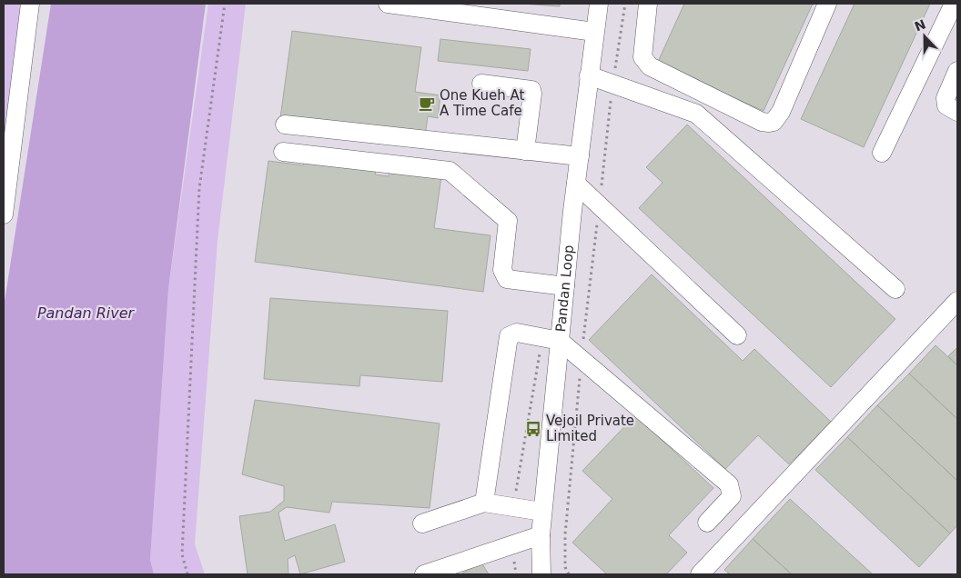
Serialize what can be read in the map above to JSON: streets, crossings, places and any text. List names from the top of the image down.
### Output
{
  "streets": {
    "street": ["Pandan Loop"]
  },
  "water": ["Pandan River"],
  "places": {
    "cafe": ["One Kueh At A Time Cafe"],
    "bus stop": ["Vejoil Private Limited"]
  },
  "north": "top"
}
